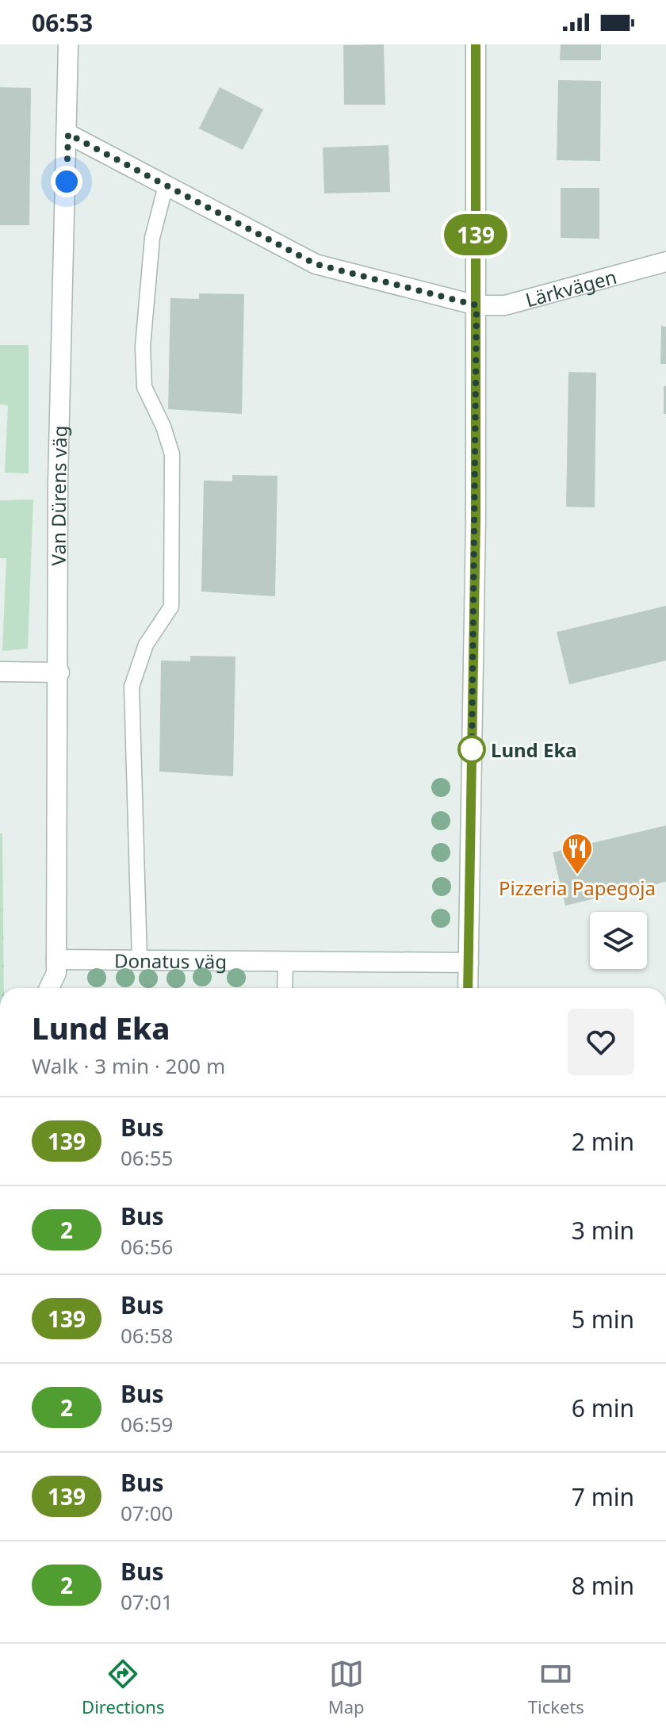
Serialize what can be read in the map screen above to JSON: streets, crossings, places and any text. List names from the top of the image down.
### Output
{
  "streets": {
    "street": ["Lärkvägen", "Van Dürens väg", "Donatus väg"]
  },
  "crossings": [
    ["Lärkvägen", "Van Dürens väg"],
    ["Van Dürens väg", "Donatus väg"]
  ],
  "places": {
    "other": ["Lund Eka"],
    "restaurant": ["Pizzeria Papegoja"]
  },
  "lines": ["bus line 139"],
  "page": {
    "status": "06:53",
    "on_map": "139",
    "heading": ["Lund Eka", "Walk · 3 min · 200 m"],
    "list": [
      {
        "mark": "139",
        "name": "Bus",
        "note": "06:55",
        "value": "2 min"
      },
      {
        "mark": "2",
        "name": "Bus",
        "note": "06:56",
        "value": "3 min"
      },
      {
        "mark": "139",
        "name": "Bus",
        "note": "06:58",
        "value": "5 min"
      },
      {
        "mark": "2",
        "name": "Bus",
        "note": "06:59",
        "value": "6 min"
      },
      {
        "mark": "139",
        "name": "Bus",
        "note": "07:00",
        "value": "7 min"
      },
      {
        "mark": "2",
        "name": "Bus",
        "note": "07:01",
        "value": "8 min"
      }
    ],
    "tabs": ["Directions", "Map", "Tickets"]
  }
}
